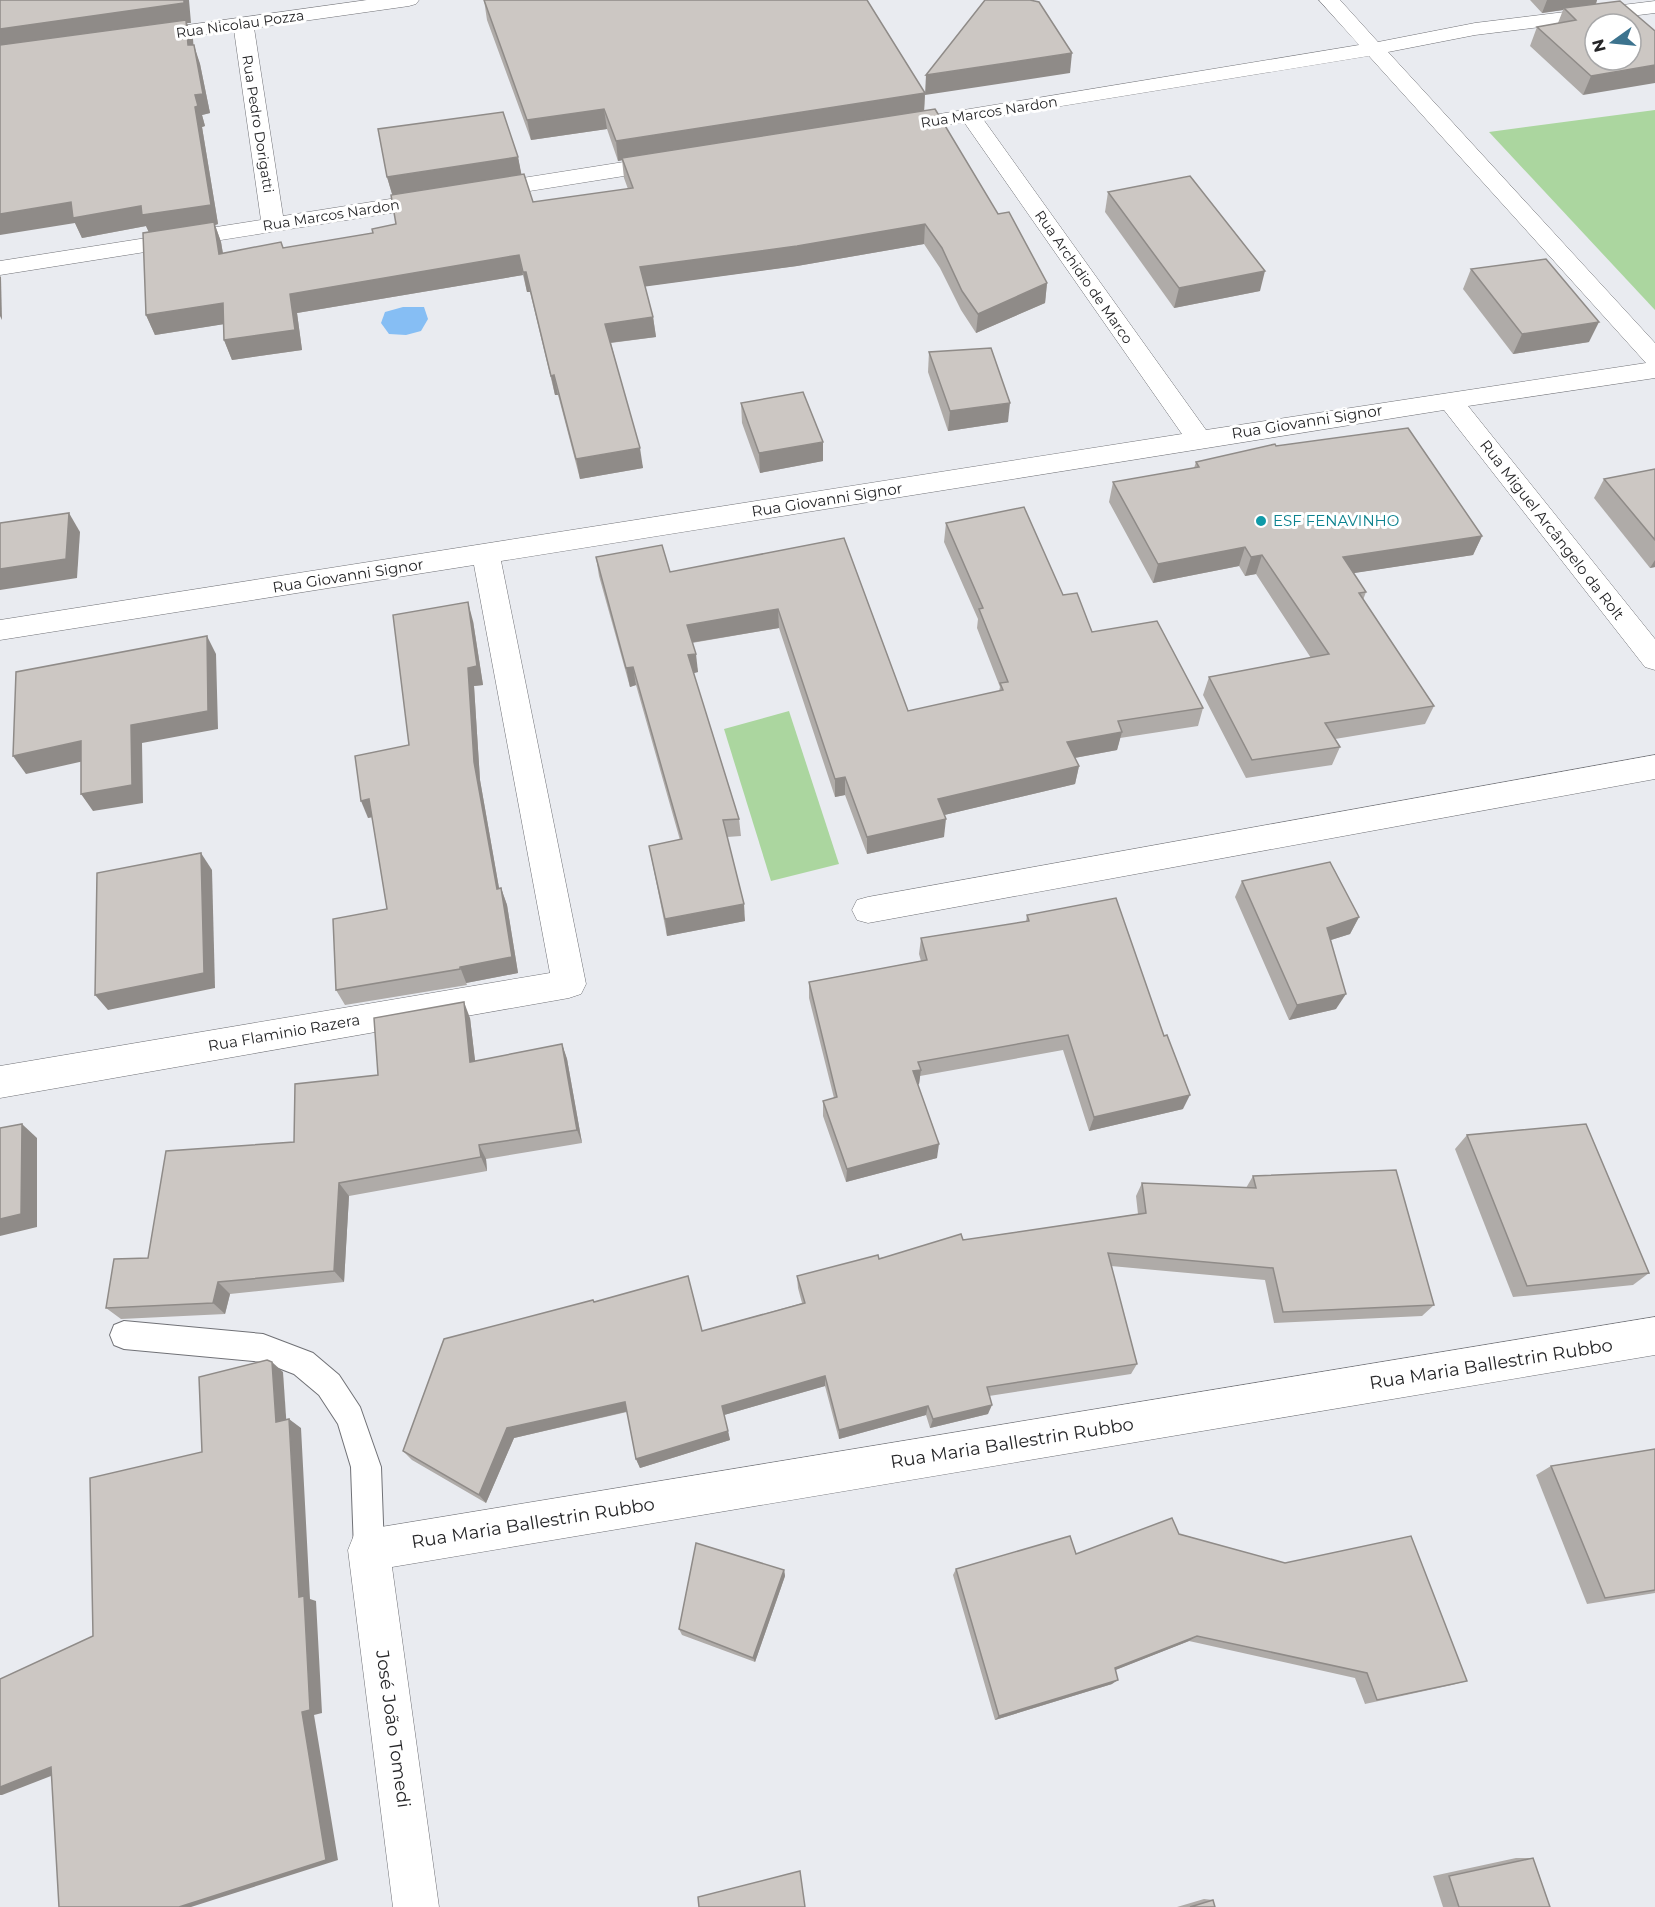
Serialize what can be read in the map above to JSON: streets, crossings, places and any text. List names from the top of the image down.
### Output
{
  "streets": {
    "street": [
      "Rua Nicolau Pozza",
      "Rua Marcos Nardon",
      "Rua Pedro Dorigatti",
      "Rua Archidio de Marco",
      "Rua Giovanni Signor",
      "Rua Miguel Arcângelo da Rolt",
      "Rua Flaminio Razera",
      "Rua Maria Ballestrin Rubbo",
      "José João Tomedi"
    ]
  },
  "crossings": [
    ["Rua Nicolau Pozza", "Rua Pedro Dorigatti"],
    ["Rua Marcos Nardon", "Rua Pedro Dorigatti"],
    ["Rua Marcos Nardon", "Rua Archidio de Marco"],
    ["Rua Archidio de Marco", "Rua Giovanni Signor"],
    ["Rua Giovanni Signor", "Rua Miguel Arcângelo da Rolt"],
    ["Rua Giovanni Signor", "Rua Flaminio Razera"],
    ["Rua Maria Ballestrin Rubbo", "José João Tomedi"]
  ],
  "places": ["ESF FENAVINHO"],
  "north": "left"
}
